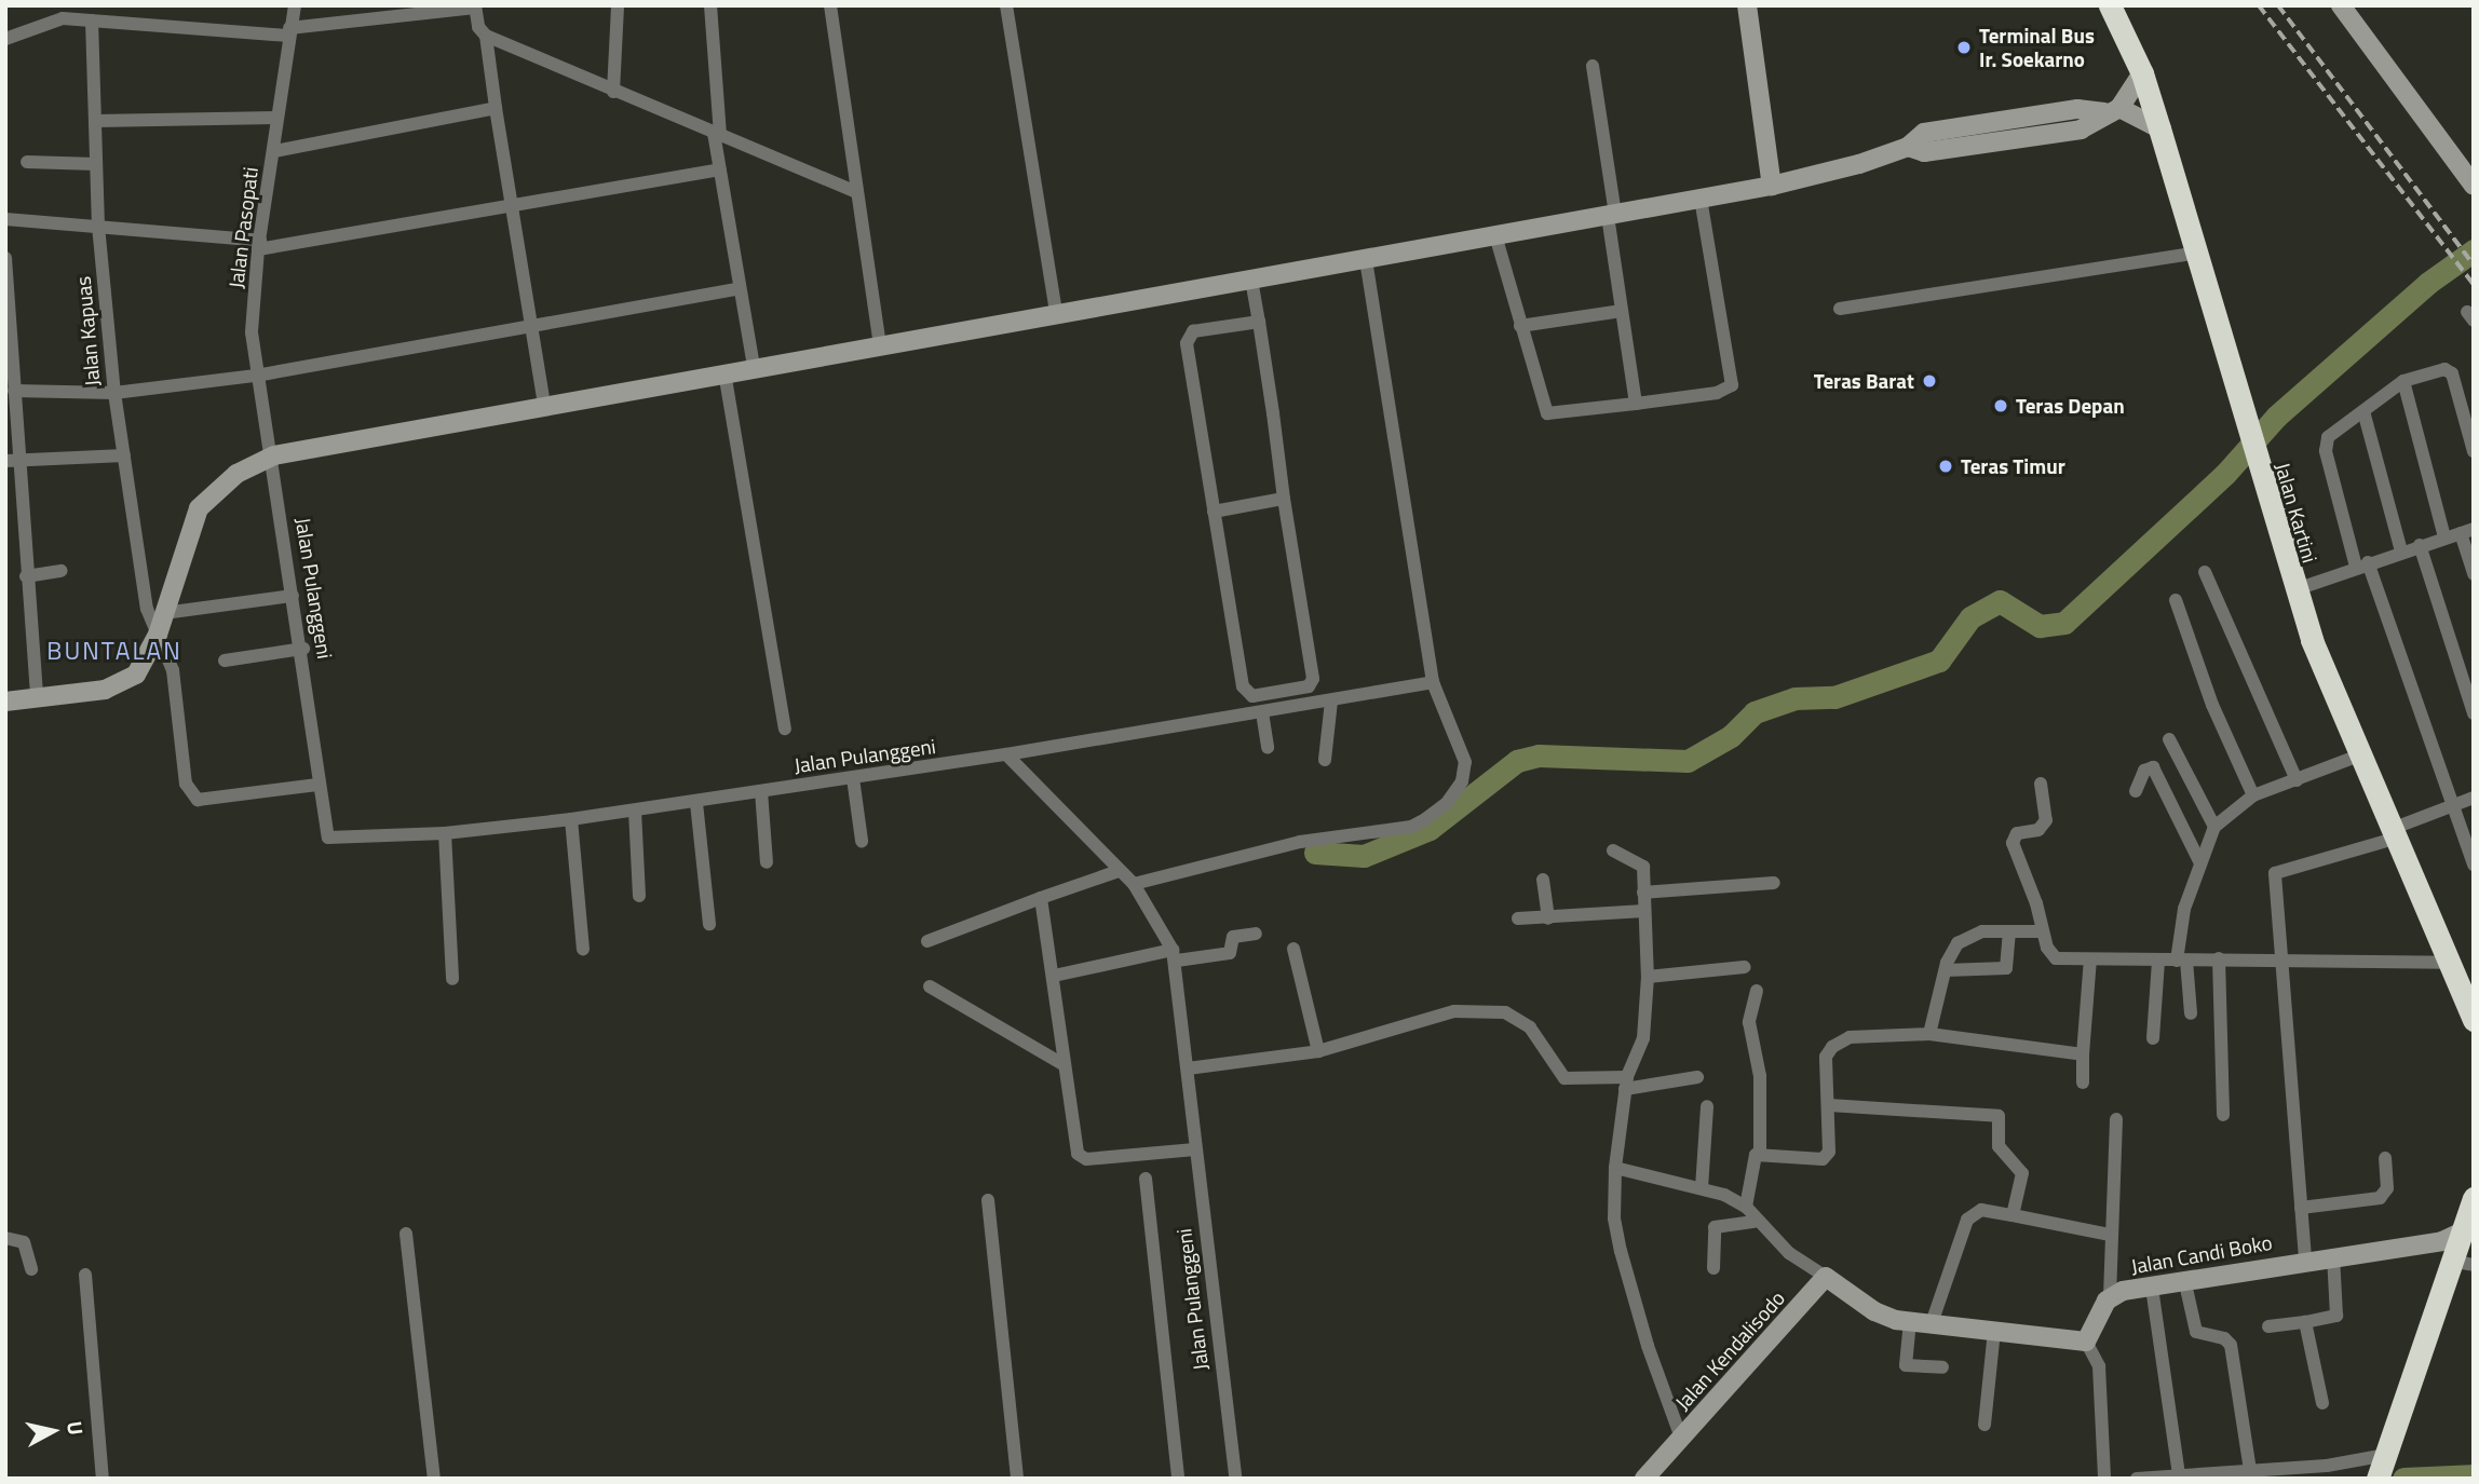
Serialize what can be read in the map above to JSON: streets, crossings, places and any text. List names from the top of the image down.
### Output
{
  "streets": {
    "highway": ["Jalan Kartini"],
    "main road": ["Jalan Candi Boko", "Jalan Kendalisodo"],
    "street": ["Jalan Pasopati", "Jalan Kapuas", "Jalan Pulanggeni"]
  },
  "crossings": [
    ["Jalan Pasopati", "Jalan Pulanggeni"],
    ["Jalan Kapuas", "Jalan Pulanggeni"]
  ],
  "districts": ["BUNTALAN"],
  "places": [
    "Terminal Bus Ir. Soekarno",
    "Teras Barat",
    "Teras Depan",
    "Teras Timur"
  ],
  "north": "right"
}
